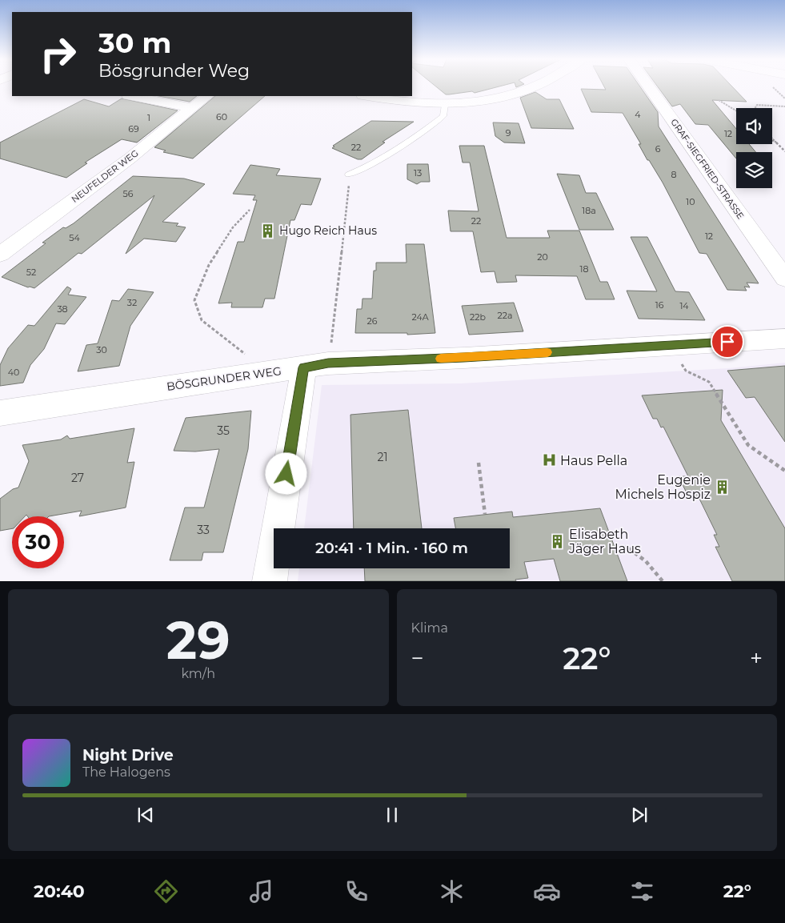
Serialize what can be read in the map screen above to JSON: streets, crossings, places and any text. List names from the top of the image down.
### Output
{
  "streets": {
    "street": ["GRAF-SIEGFRIED-STRASSE", "NEUFELDER WEG", "BÖSGRUNDER WEG"]
  },
  "places": {
    "building": ["Hugo Reich Haus", "Eugenie Michels Hospiz", "Elisabeth Jäger Haus"],
    "hospital": ["Haus Pella"]
  },
  "house_numbers": [
    "4",
    "60",
    "1",
    "69",
    "9",
    "12",
    "22",
    "6",
    "13",
    "8",
    "56",
    "10",
    "18a",
    "22",
    "12",
    "54",
    "20",
    "18",
    "52",
    "32",
    "16",
    "14",
    "38",
    "22a",
    "24A",
    "22b",
    "26",
    "30",
    "40",
    "35",
    "21",
    "27",
    "33"
  ],
  "page": {
    "turn": ["30 m", "Bösgrunder Weg"],
    "limit": "30",
    "trip": "20:41 · 1 Min. · 160 m",
    "tile": [
      ["29", "km/h"],
      "Klima"
    ],
    "heat": ["−", "22°", "+"],
    "song": ["Night Drive", "The Halogens"],
    "tabs": ["20:40", "22°"]
  }
}
